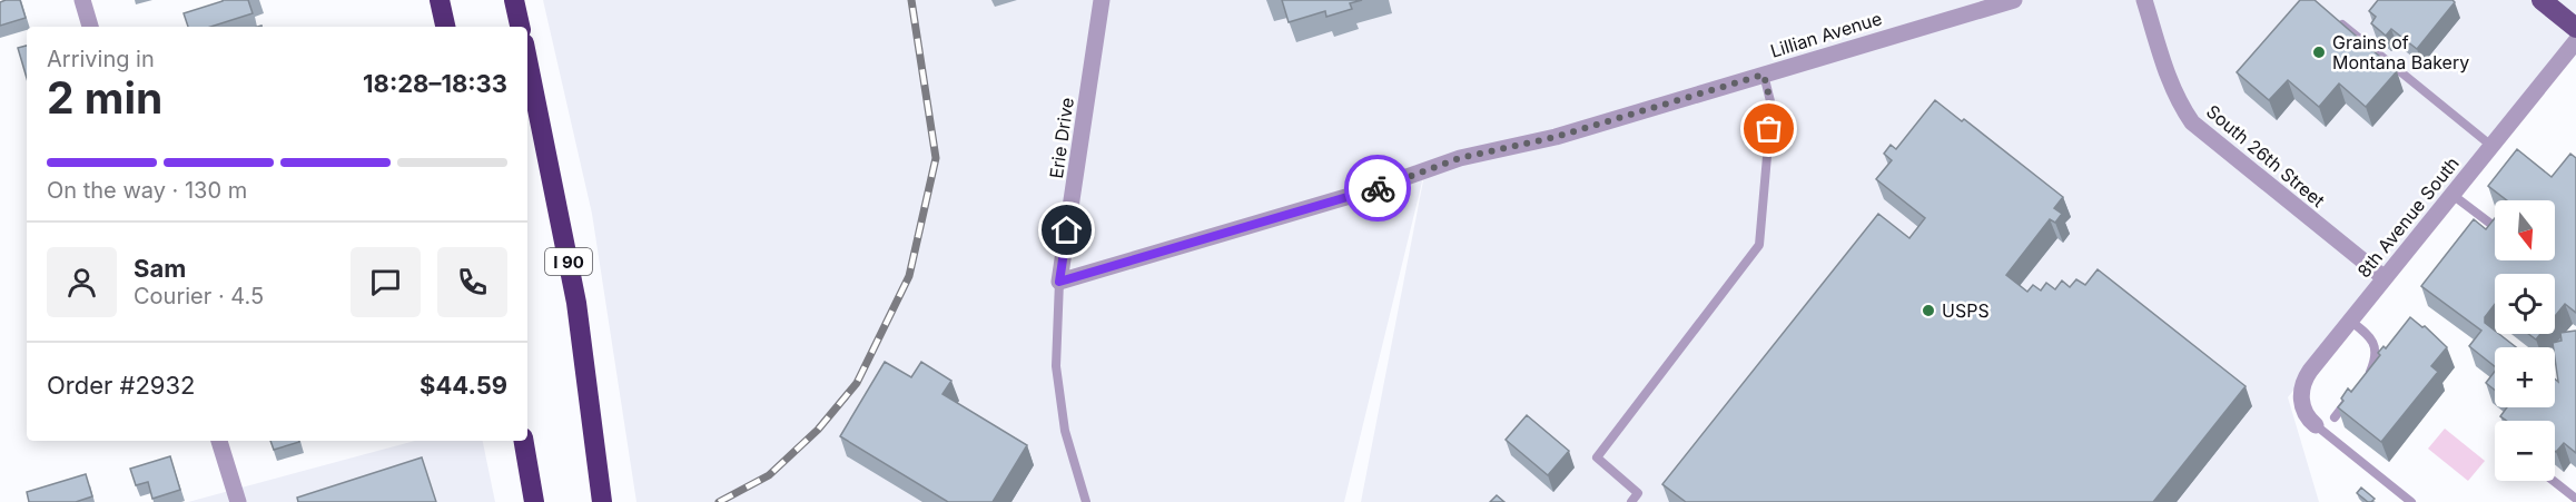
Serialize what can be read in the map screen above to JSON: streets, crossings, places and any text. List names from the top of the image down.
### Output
{
  "streets": {
    "highway": ["I 90"],
    "street": [
      "Lillian Avenue",
      "Erie Drive",
      "South 26th Street",
      "8th Avenue South"
    ]
  },
  "crossings": [
    ["Lillian Avenue", "Erie Drive"],
    ["South 26th Street", "8th Avenue South"]
  ],
  "places": ["Grains of Montana Bakery", "USPS"],
  "north": "bottom",
  "page": {
    "heading": ["2 min", "Arriving in", "18:28–18:33"],
    "panel": [
      "Sam",
      "Courier · 4.5",
      "Order #2932",
      "$44.59"
    ],
    "bar": "On the way · 130 m",
    "map_buttons": ["+", "−"]
  }
}
